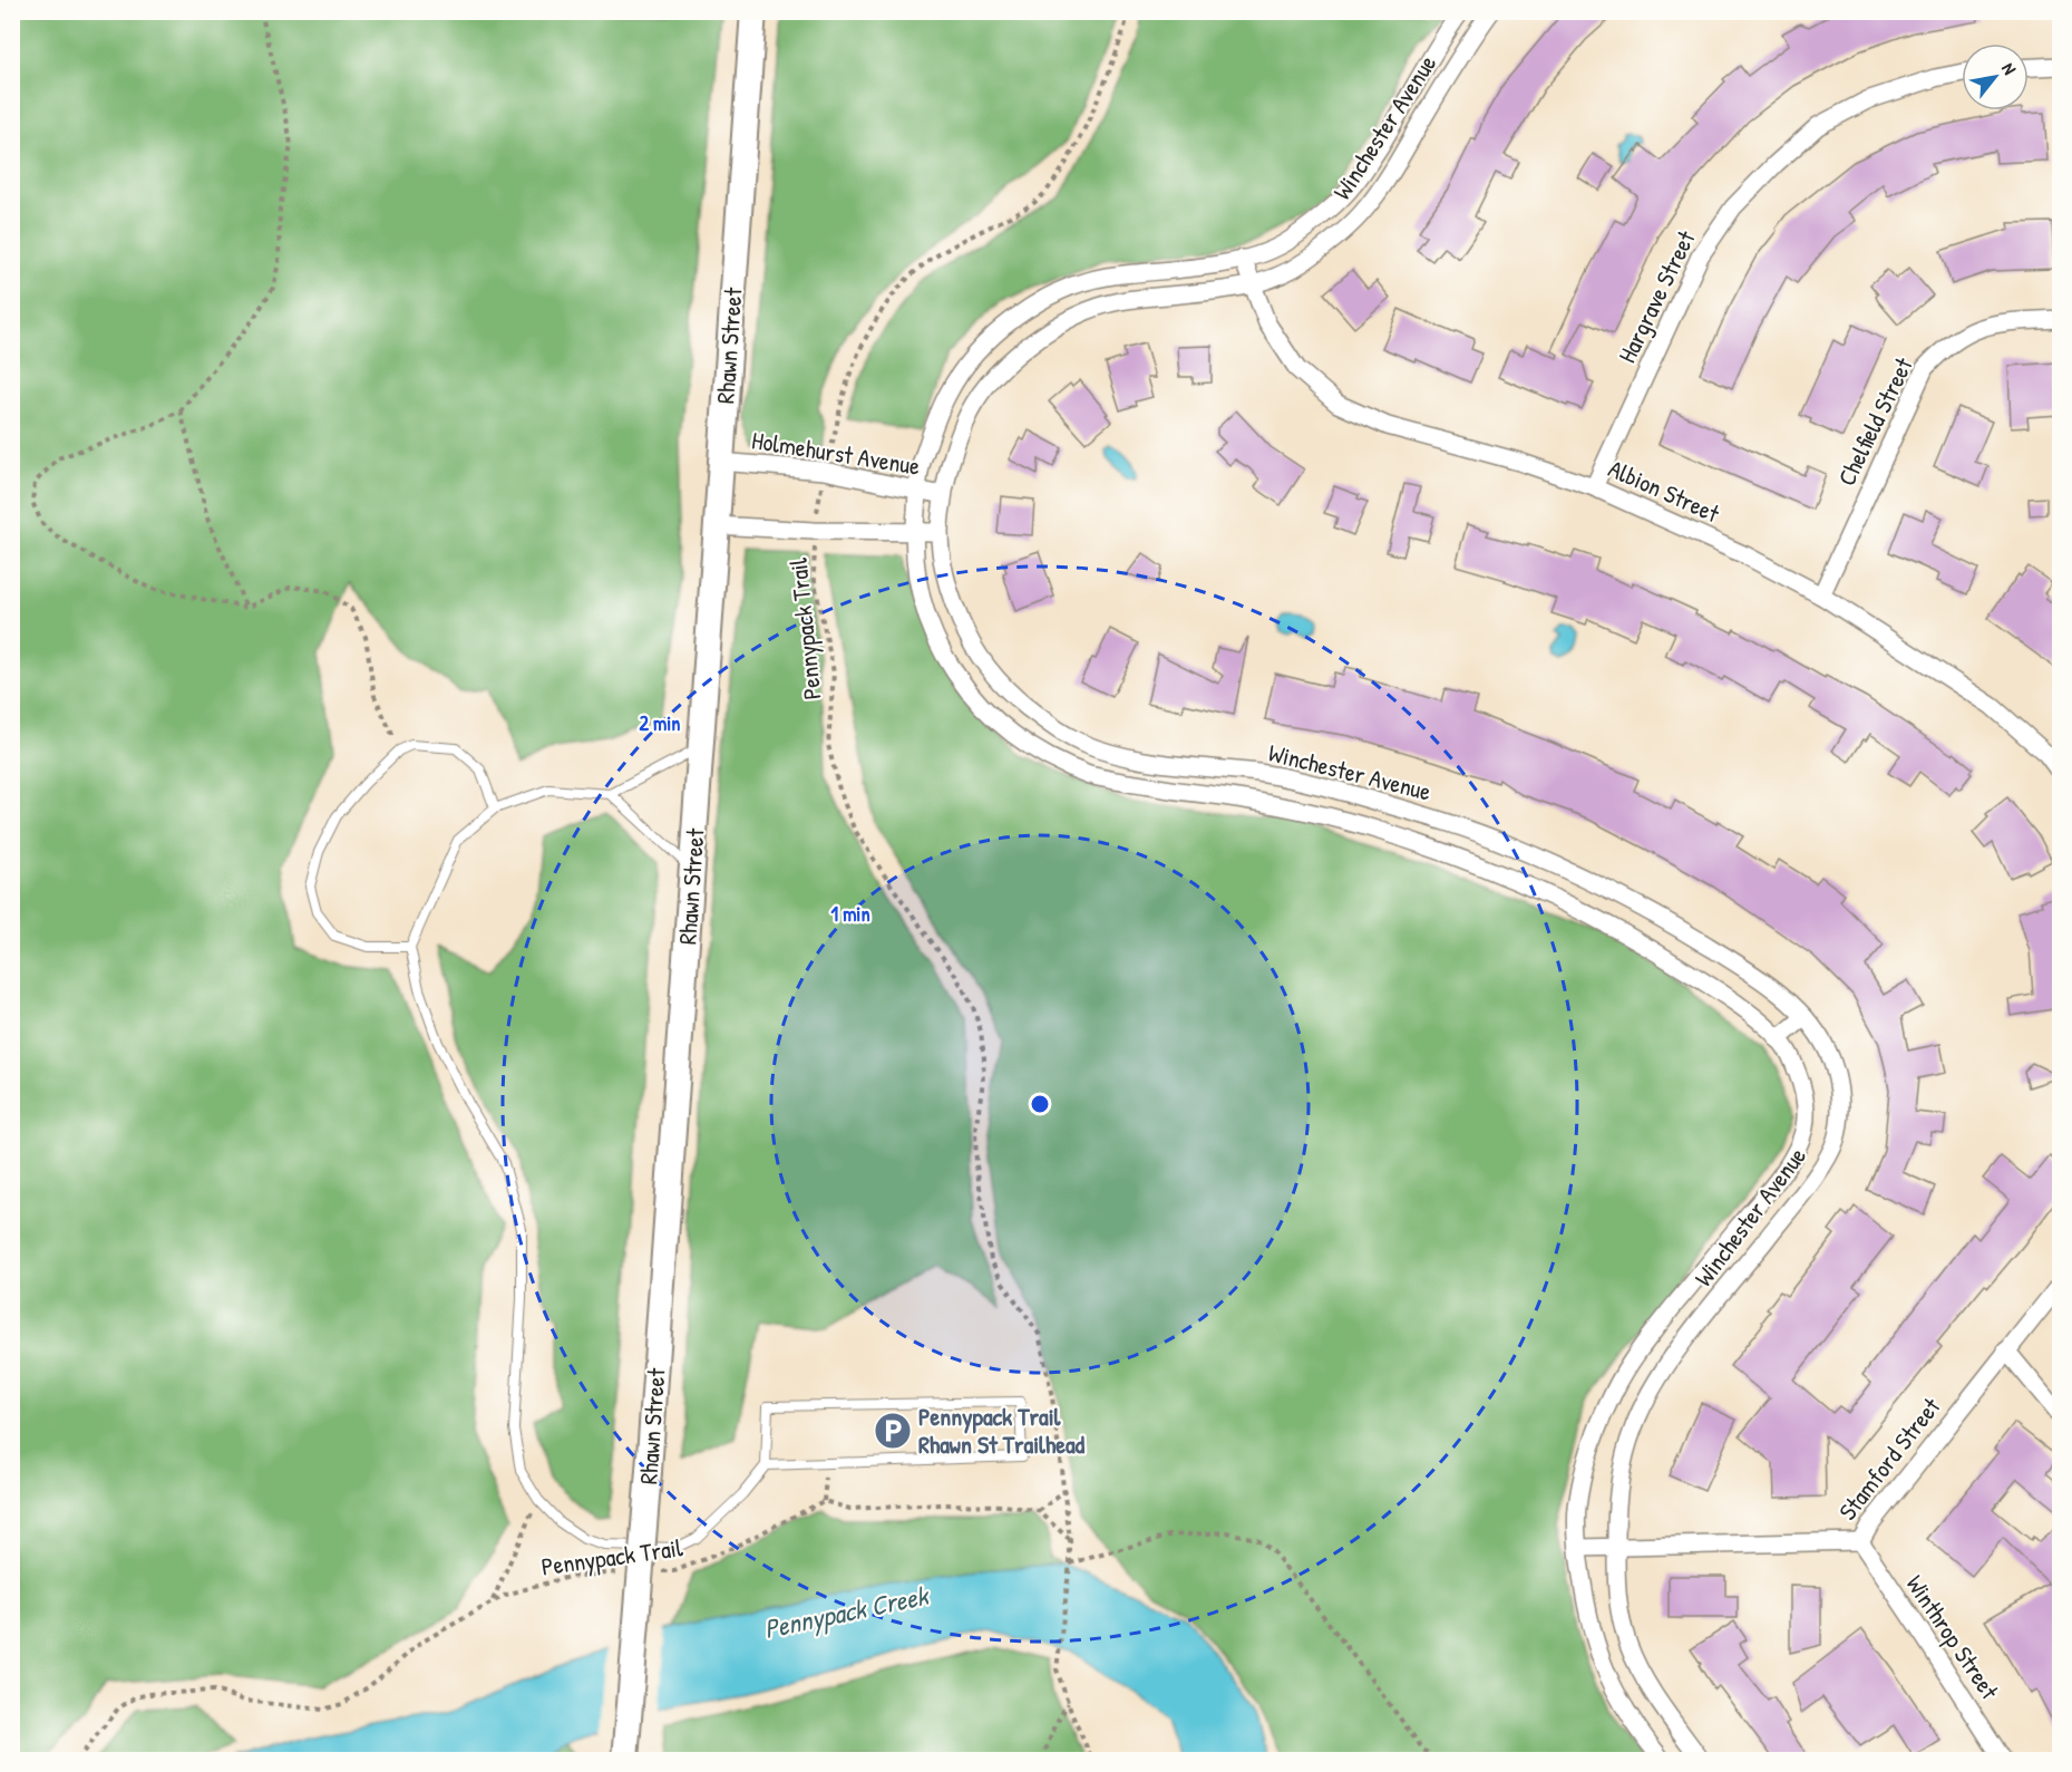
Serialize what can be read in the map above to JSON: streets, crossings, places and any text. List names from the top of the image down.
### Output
{
  "streets": {
    "main road": ["Rhawn Street"],
    "street": [
      "Winchester Avenue",
      "Hargrave Street",
      "Chelfield Street",
      "Holmehurst Avenue",
      "Albion Street",
      "Stamford Street",
      "Winthrop Street"
    ],
    "path": ["Pennypack Trail"]
  },
  "crossings": [
    ["Winchester Avenue", "Holmehurst Avenue"],
    ["Winchester Avenue", "Albion Street"],
    ["Winchester Avenue", "Stamford Street"],
    ["Hargrave Street", "Albion Street"],
    ["Rhawn Street", "Holmehurst Avenue"],
    ["Chelfield Street", "Albion Street"],
    ["Holmehurst Avenue", "Pennypack Trail"],
    ["Stamford Street", "Winthrop Street"]
  ],
  "water": ["Pennypack Creek"],
  "places": {
    "parking": ["Pennypack Trail Rhawn St Trailhead"]
  },
  "north": "top right",
  "rings": ["2 min", "1 min"]
}
